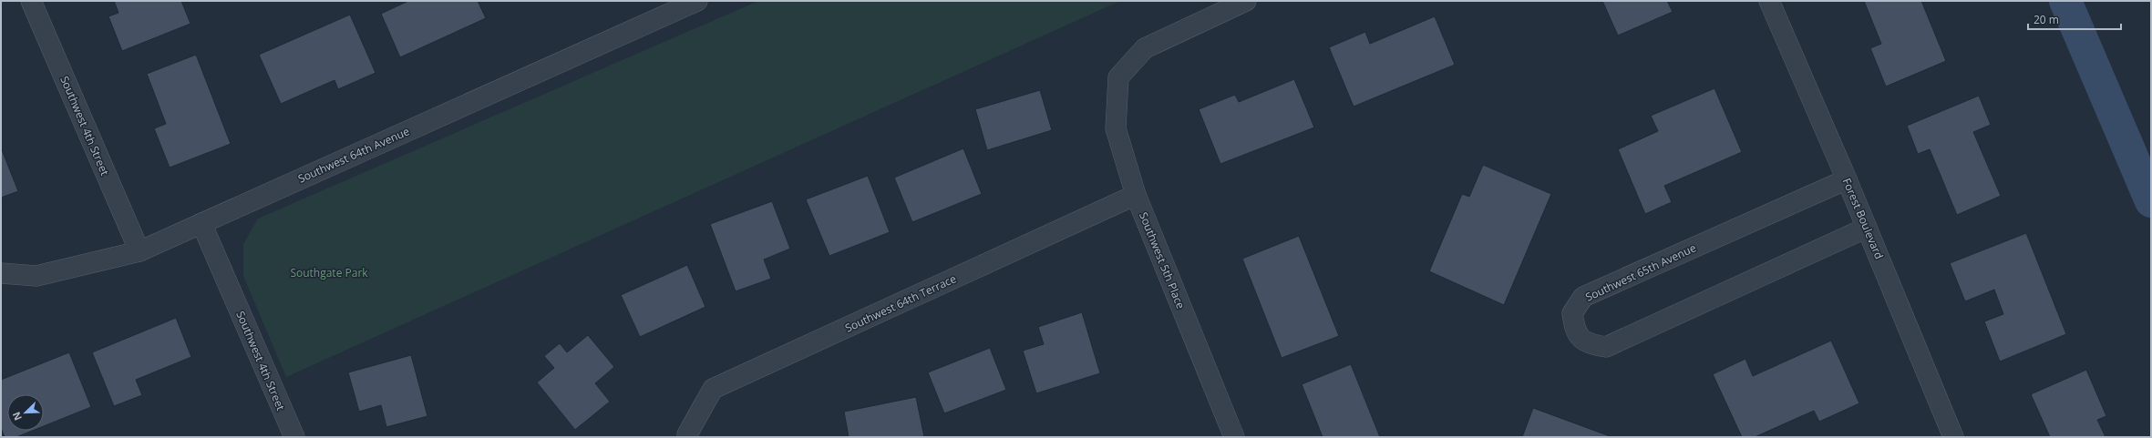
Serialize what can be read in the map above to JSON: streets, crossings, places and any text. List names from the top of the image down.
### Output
{
  "streets": {
    "street": [
      "Southwest 4th Street",
      "Southwest 64th Avenue",
      "Forest Boulevard",
      "Southwest 5th Place",
      "Southwest 65th Avenue",
      "Southwest 64th Terrace"
    ]
  },
  "crossings": [
    ["Southwest 4th Street", "Southwest 64th Avenue"],
    ["Forest Boulevard", "Southwest 65th Avenue"],
    ["Southwest 5th Place", "Southwest 64th Terrace"]
  ],
  "parks": ["Southgate Park"],
  "scale_bar": "20 m",
  "north": "bottom left"
}
